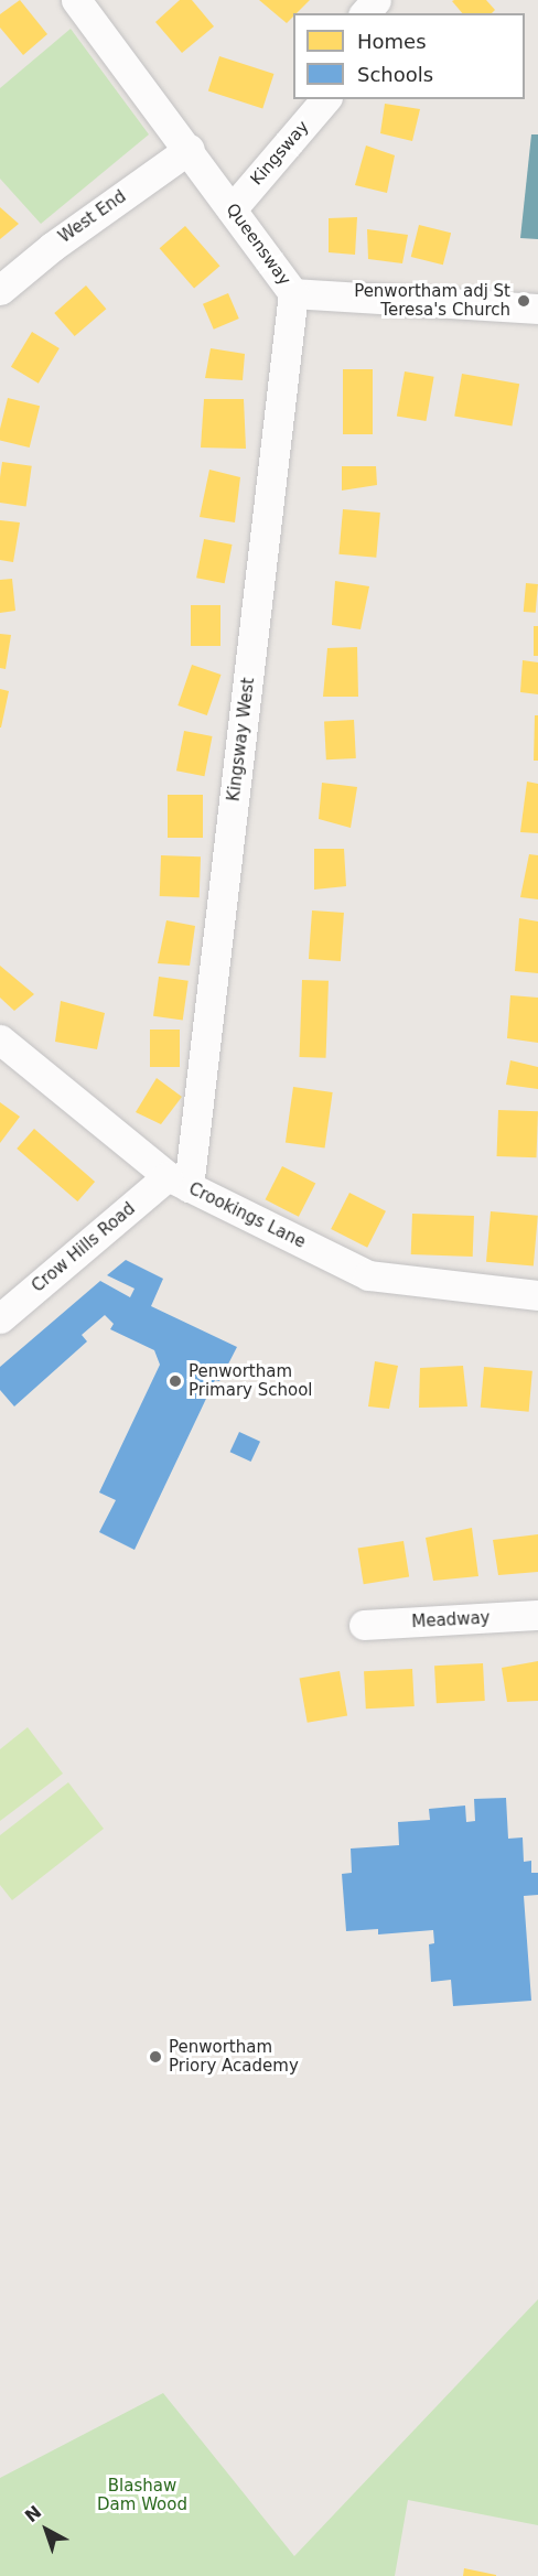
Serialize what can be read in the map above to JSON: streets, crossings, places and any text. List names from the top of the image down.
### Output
{
  "streets": {
    "street": [
      "Kingsway",
      "West End",
      "Queensway",
      "Kingsway West",
      "Crookings Lane",
      "Crow Hills Road",
      "Meadway"
    ]
  },
  "crossings": [
    ["Kingsway", "Queensway"],
    ["West End", "Queensway"],
    ["Queensway", "Kingsway West"],
    ["Kingsway West", "Crookings Lane"],
    ["Kingsway West", "Crow Hills Road"],
    ["Crookings Lane", "Crow Hills Road"]
  ],
  "parks": ["Blashaw Dam Wood"],
  "places": ["Penwortham adj St Teresa's Church", "Penwortham Primary School", "Penwortham Priory Academy"],
  "legend": ["Homes", "Schools"],
  "north": "top left"
}
